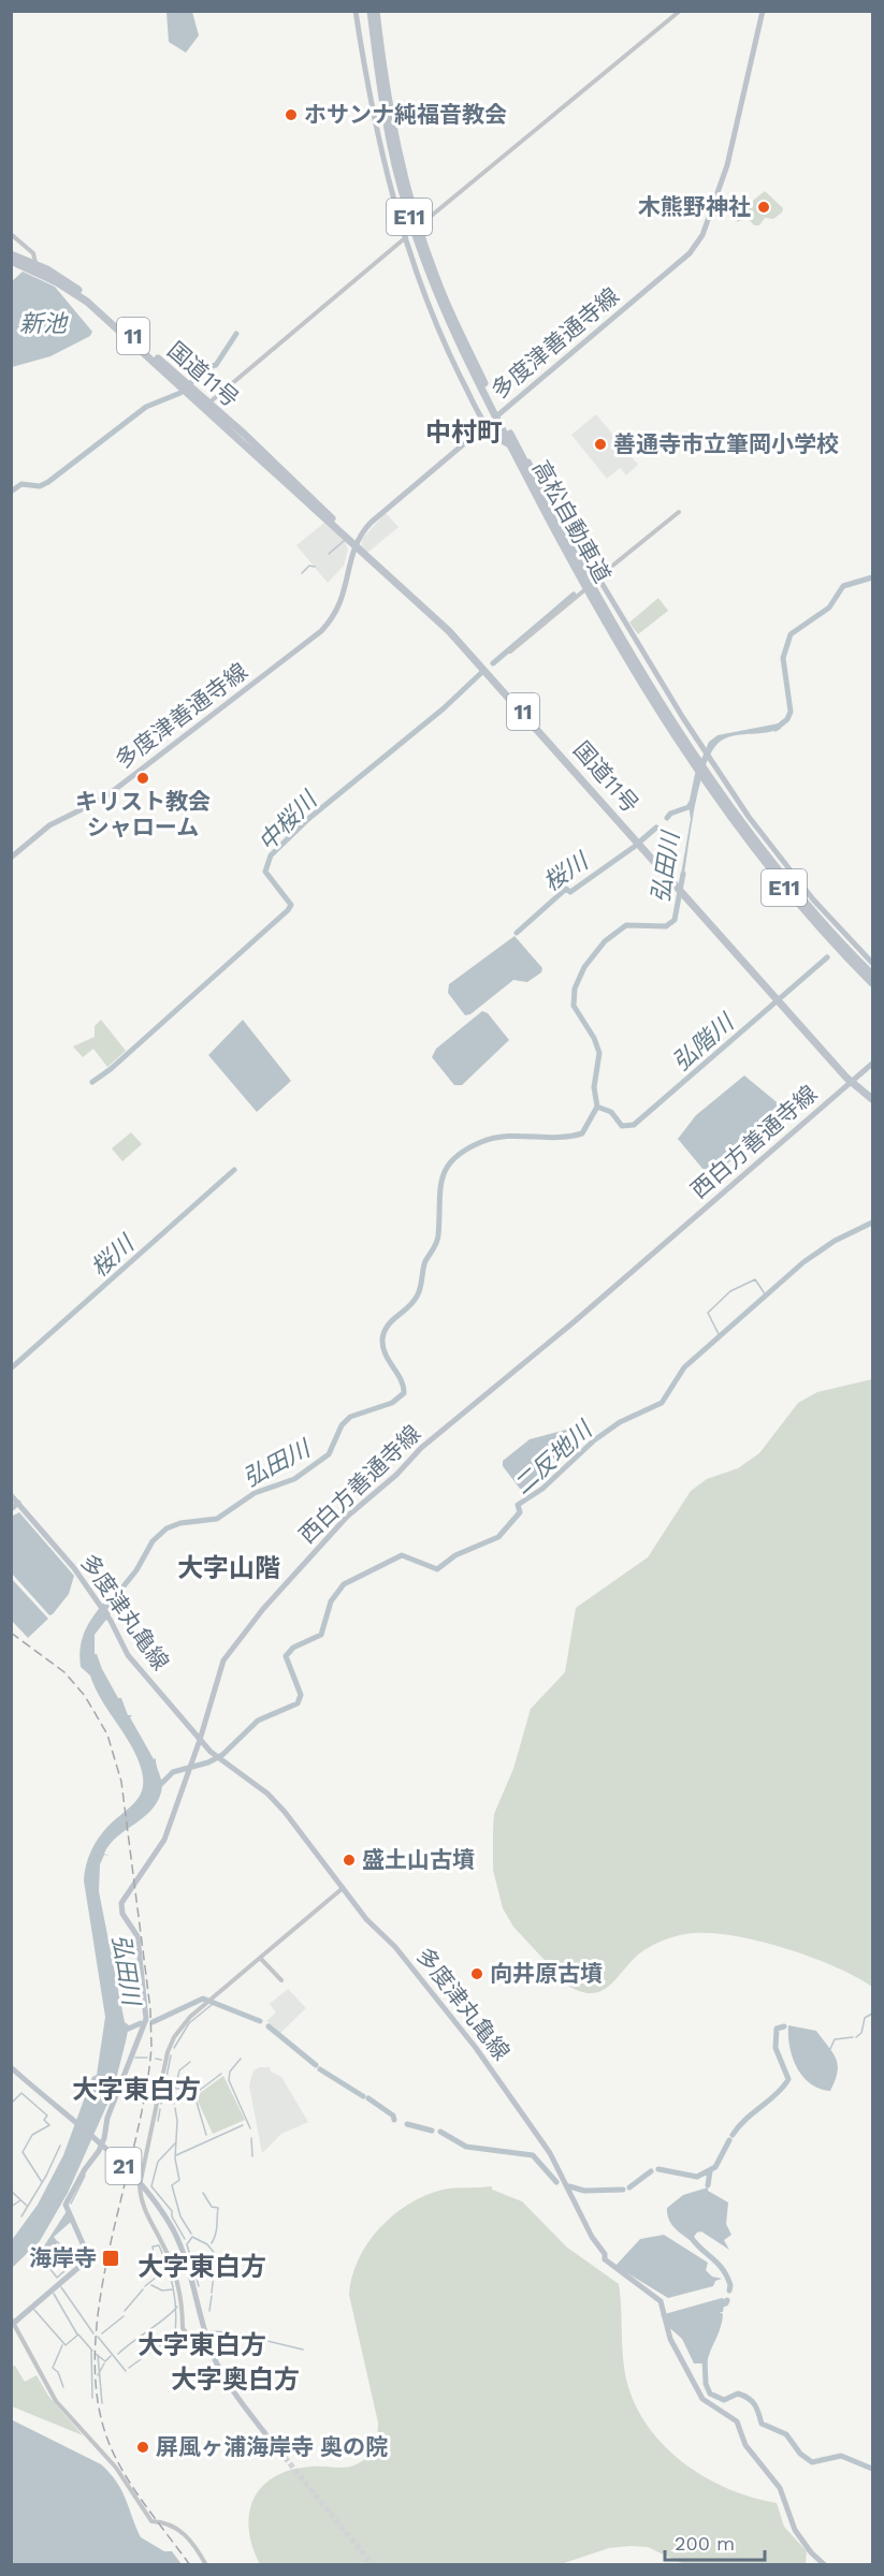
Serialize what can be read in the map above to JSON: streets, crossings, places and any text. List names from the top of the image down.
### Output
{
  "streets": {
    "highway": [
      "E11",
      "11",
      "国道11号",
      "高松自動車道"
    ],
    "main road": [
      "多度津善通寺線",
      "西白方善通寺線",
      "多度津丸亀線",
      "21"
    ]
  },
  "crossings": [
    ["多度津善通寺線", "国道11号"],
    ["国道11号", "西白方善通寺線"],
    ["西白方善通寺線", "多度津丸亀線"]
  ],
  "districts": [
    "中村町",
    "大字山階",
    "大字東白方",
    "大字東白方",
    "大字東白方",
    "大字奥白方"
  ],
  "water": [
    "新池",
    "中桜川",
    "弘田川",
    "桜川",
    "弘階川",
    "二反地川"
  ],
  "places": {
    "other": [
      "ホサンナ純福音教会",
      "木熊野神社",
      "善通寺市立筆岡小学校",
      "キリスト教会 シャローム",
      "盛土山古墳",
      "向井原古墳",
      "屏風ヶ浦海岸寺 奥の院"
    ],
    "transit": ["海岸寺"]
  },
  "scale_bar": "200 m"
}
